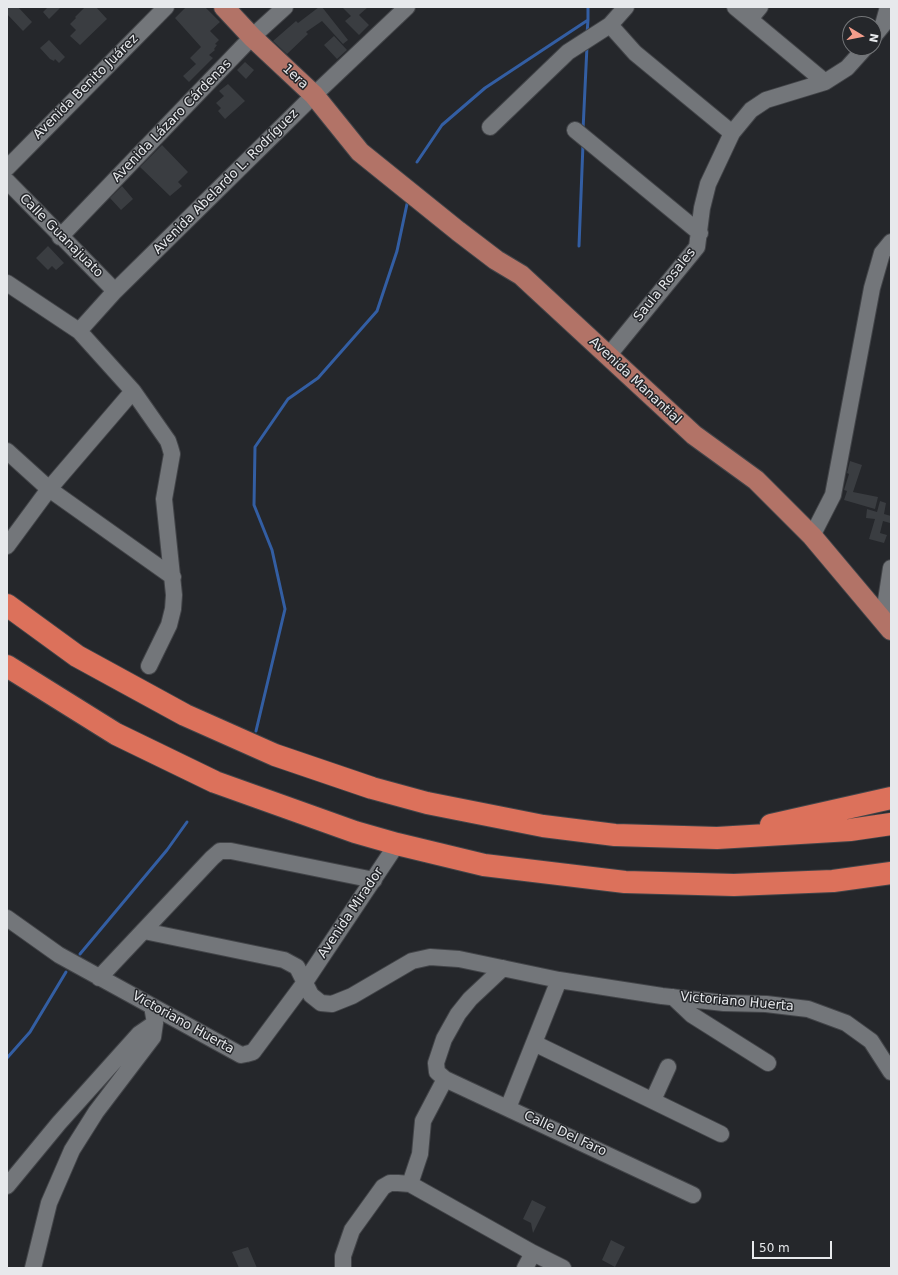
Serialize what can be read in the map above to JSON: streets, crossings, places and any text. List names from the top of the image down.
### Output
{
  "streets": {
    "main road": ["1era", "Avenida Manantial"],
    "street": [
      "Avenida Benito Juárez",
      "Avenida Lázaro Cárdenas",
      "Avenida Abelardo L. Rodríguez",
      "Calle Guanajuato",
      "Saula Rosales",
      "Avenida Mirador",
      "Victoriano Huerta",
      "Calle Del Faro"
    ]
  },
  "crossings": [
    ["1era", "Avenida Lázaro Cárdenas"],
    ["1era", "Avenida Abelardo L. Rodríguez"],
    ["1era", "Avenida Manantial"],
    ["Avenida Lázaro Cárdenas", "Calle Guanajuato"],
    ["Avenida Abelardo L. Rodríguez", "Calle Guanajuato"],
    ["Saula Rosales", "Avenida Manantial"],
    ["Avenida Mirador", "Victoriano Huerta"]
  ],
  "scale_bar": "50 m",
  "north": "right"
}
